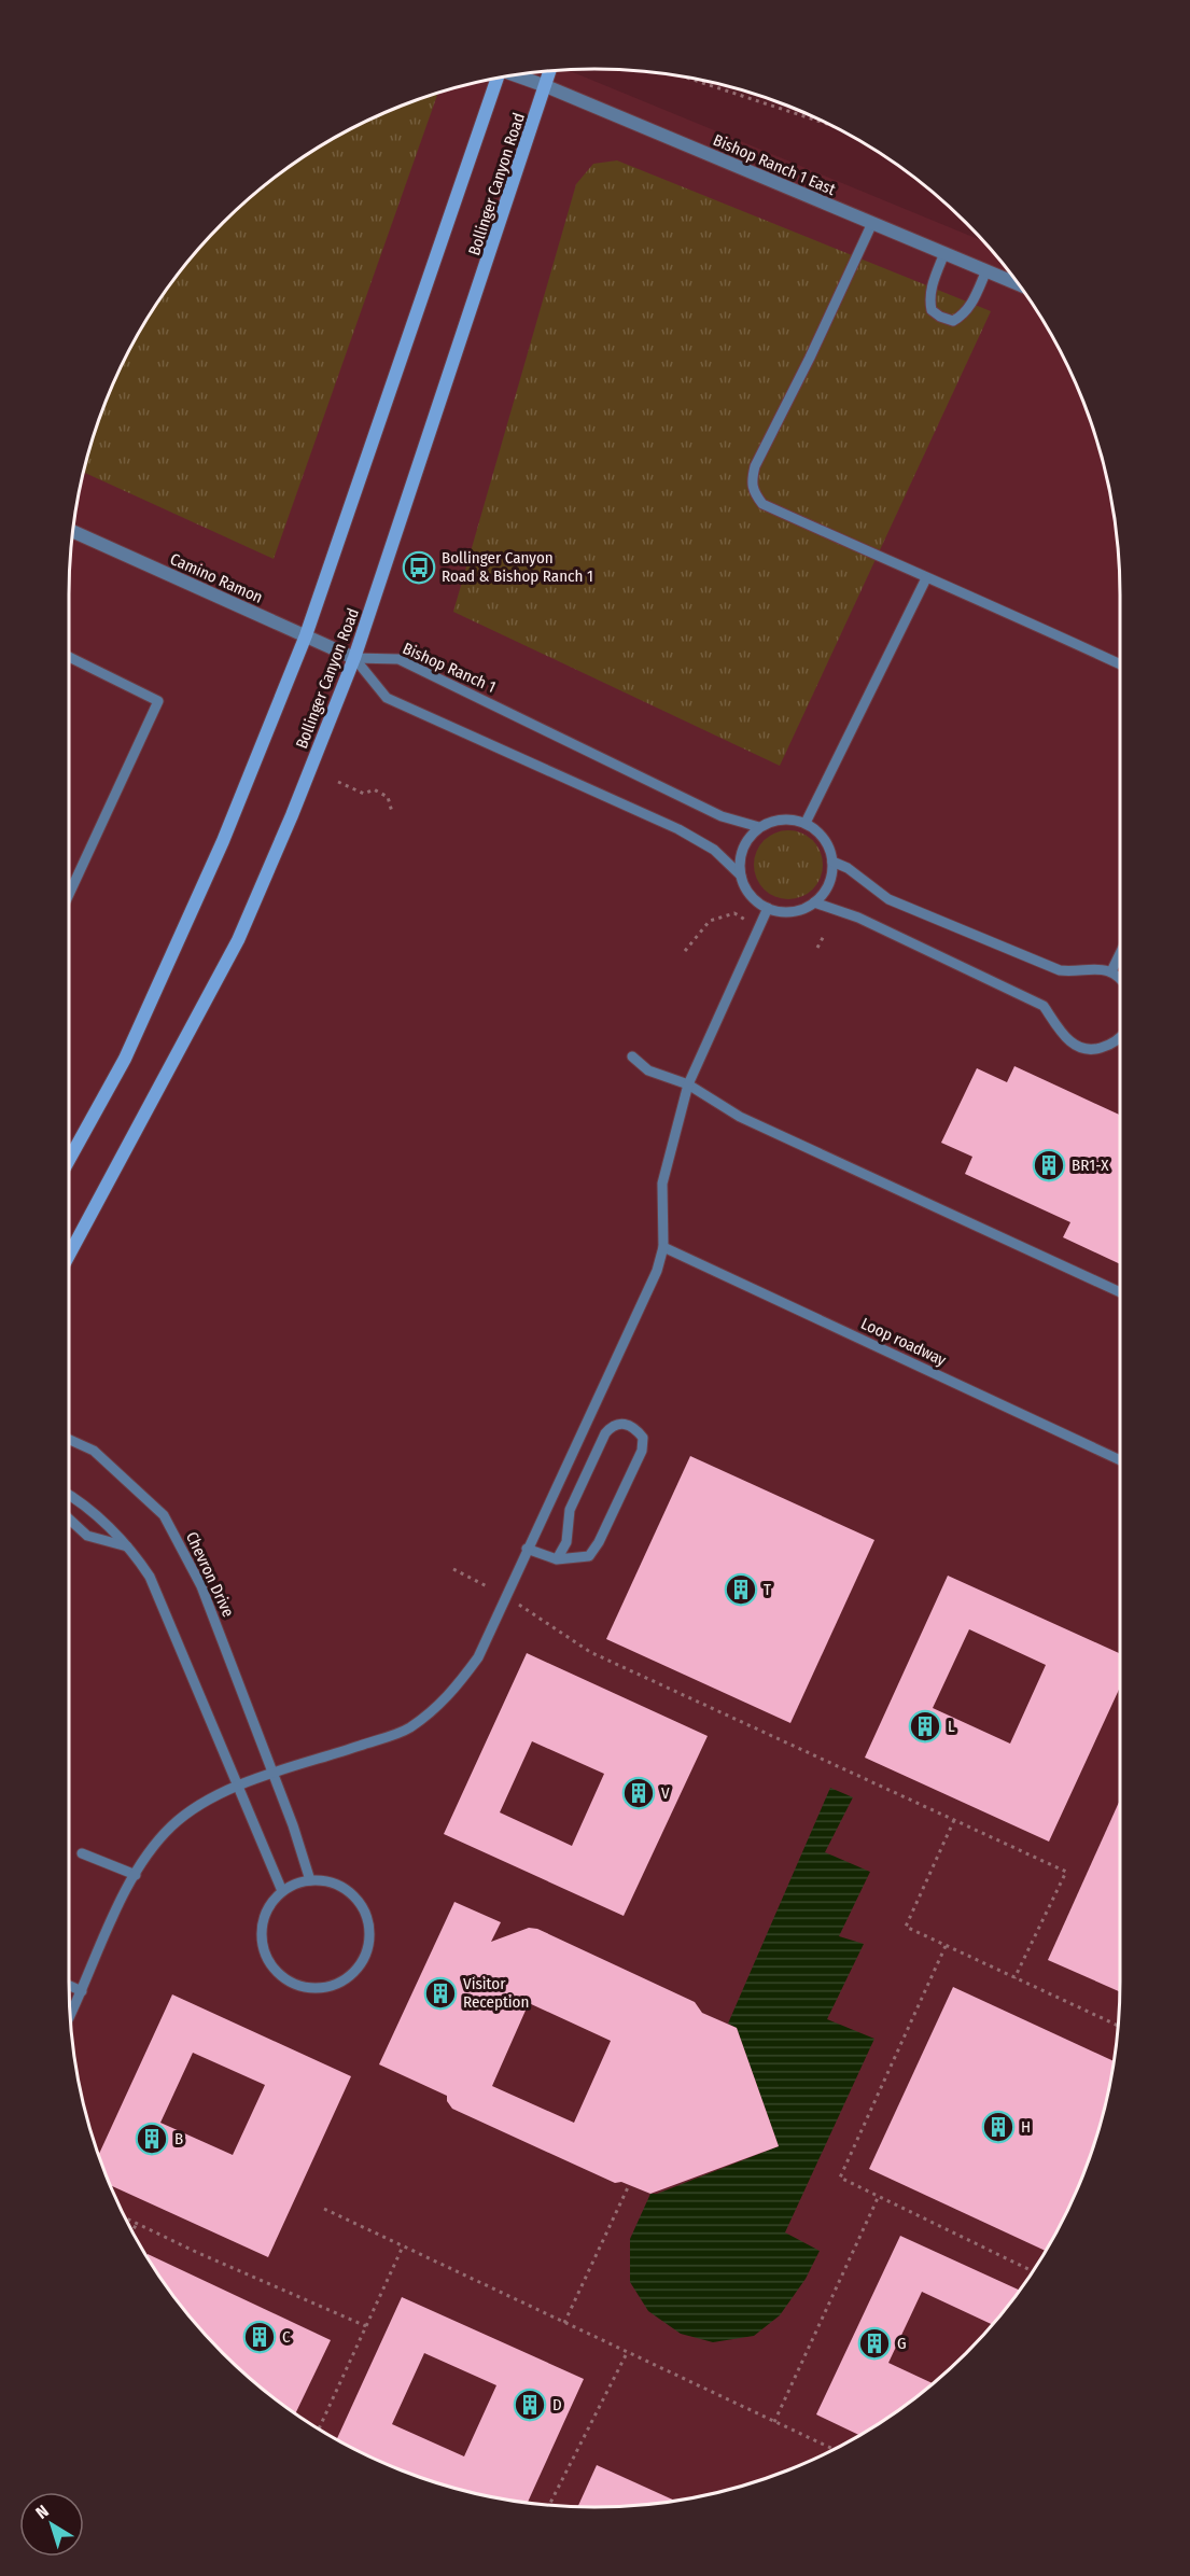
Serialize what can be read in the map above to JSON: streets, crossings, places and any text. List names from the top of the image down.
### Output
{
  "streets": {
    "main road": ["Bollinger Canyon Road"],
    "street": ["Bishop Ranch 1 East", "Camino Ramon"],
    "lane": ["Bishop Ranch 1", "Loop roadway", "Chevron Drive"]
  },
  "crossings": [
    ["Bishop Ranch 1 East", "Bollinger Canyon Road"],
    ["Bollinger Canyon Road", "Camino Ramon"],
    ["Bollinger Canyon Road", "Bishop Ranch 1"],
    ["Camino Ramon", "Bishop Ranch 1"]
  ],
  "places": {
    "bus stop": ["Bollinger Canyon Road & Bishop Ranch 1"],
    "building": [
      "BR1-X",
      "T",
      "L",
      "V",
      "Visitor Reception",
      "H",
      "B",
      "C",
      "G",
      "D"
    ]
  },
  "north": "top left"
}
